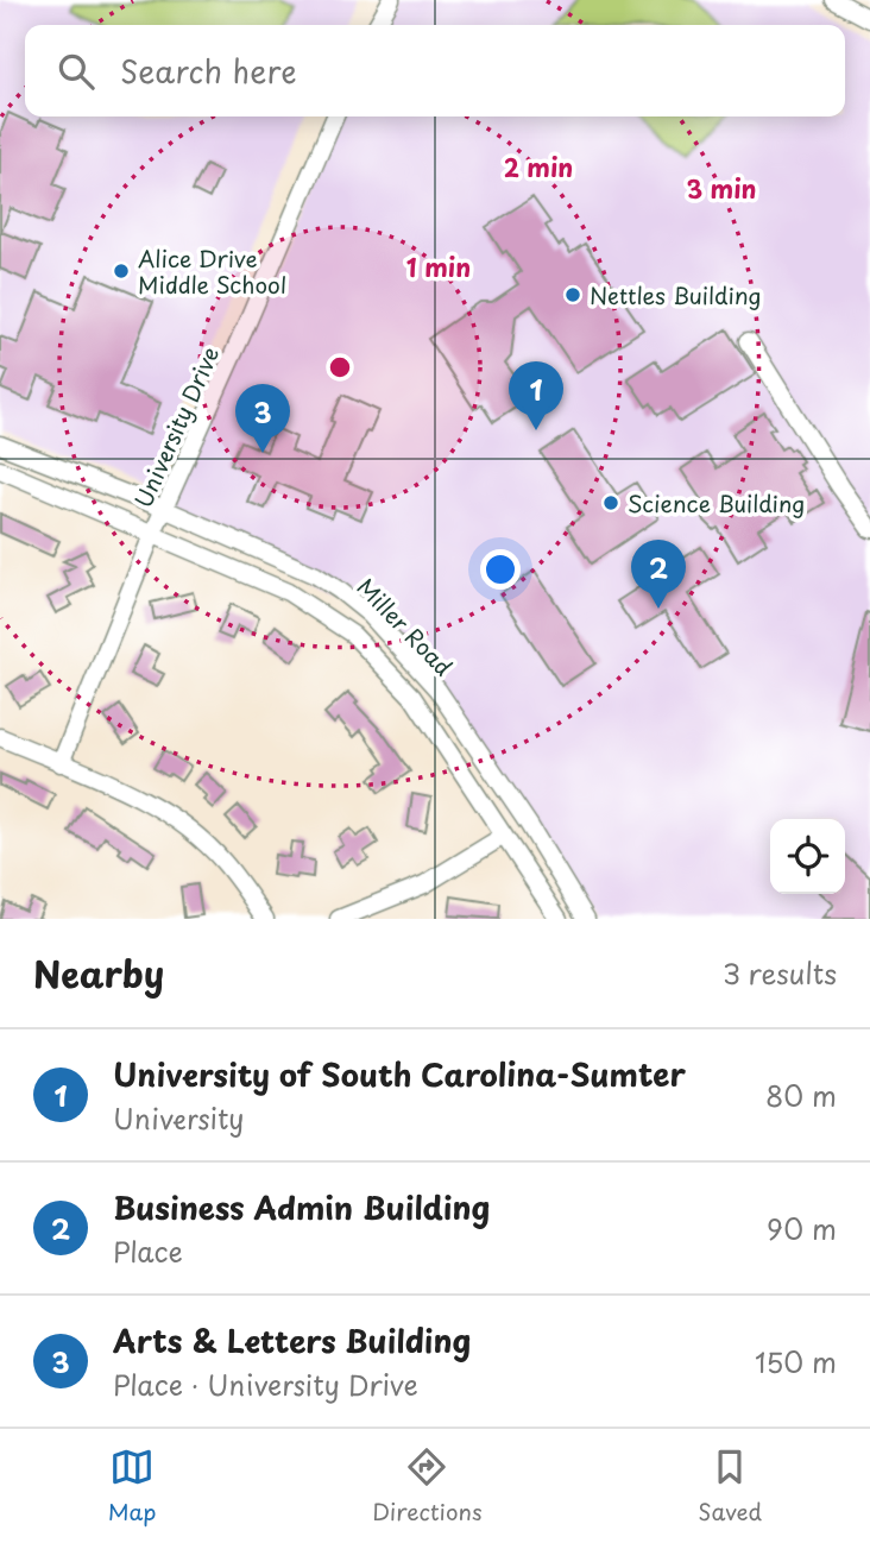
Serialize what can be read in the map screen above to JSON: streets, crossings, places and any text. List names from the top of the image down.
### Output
{
  "streets": {
    "street": ["University Drive", "Miller Road"]
  },
  "crossings": [
    ["University Drive", "Miller Road"]
  ],
  "places": ["Alice Drive Middle School", "Nettles Building", "Science Building"],
  "page": {
    "search": "Search here",
    "pins": ["1", "3", "2"],
    "heading": ["Nearby", "3 results"],
    "list": [
      {
        "mark": "1",
        "name": "University of South Carolina-Sumter",
        "note": "University",
        "value": "80 m"
      },
      {
        "mark": "2",
        "name": "Business Admin Building",
        "note": "Place",
        "value": "90 m"
      },
      {
        "mark": "3",
        "name": "Arts & Letters Building",
        "note": "Place · University Drive",
        "value": "150 m"
      }
    ],
    "nav": ["Map", "Directions", "Saved"]
  },
  "rings": ["2 min", "3 min", "1 min"]
}
